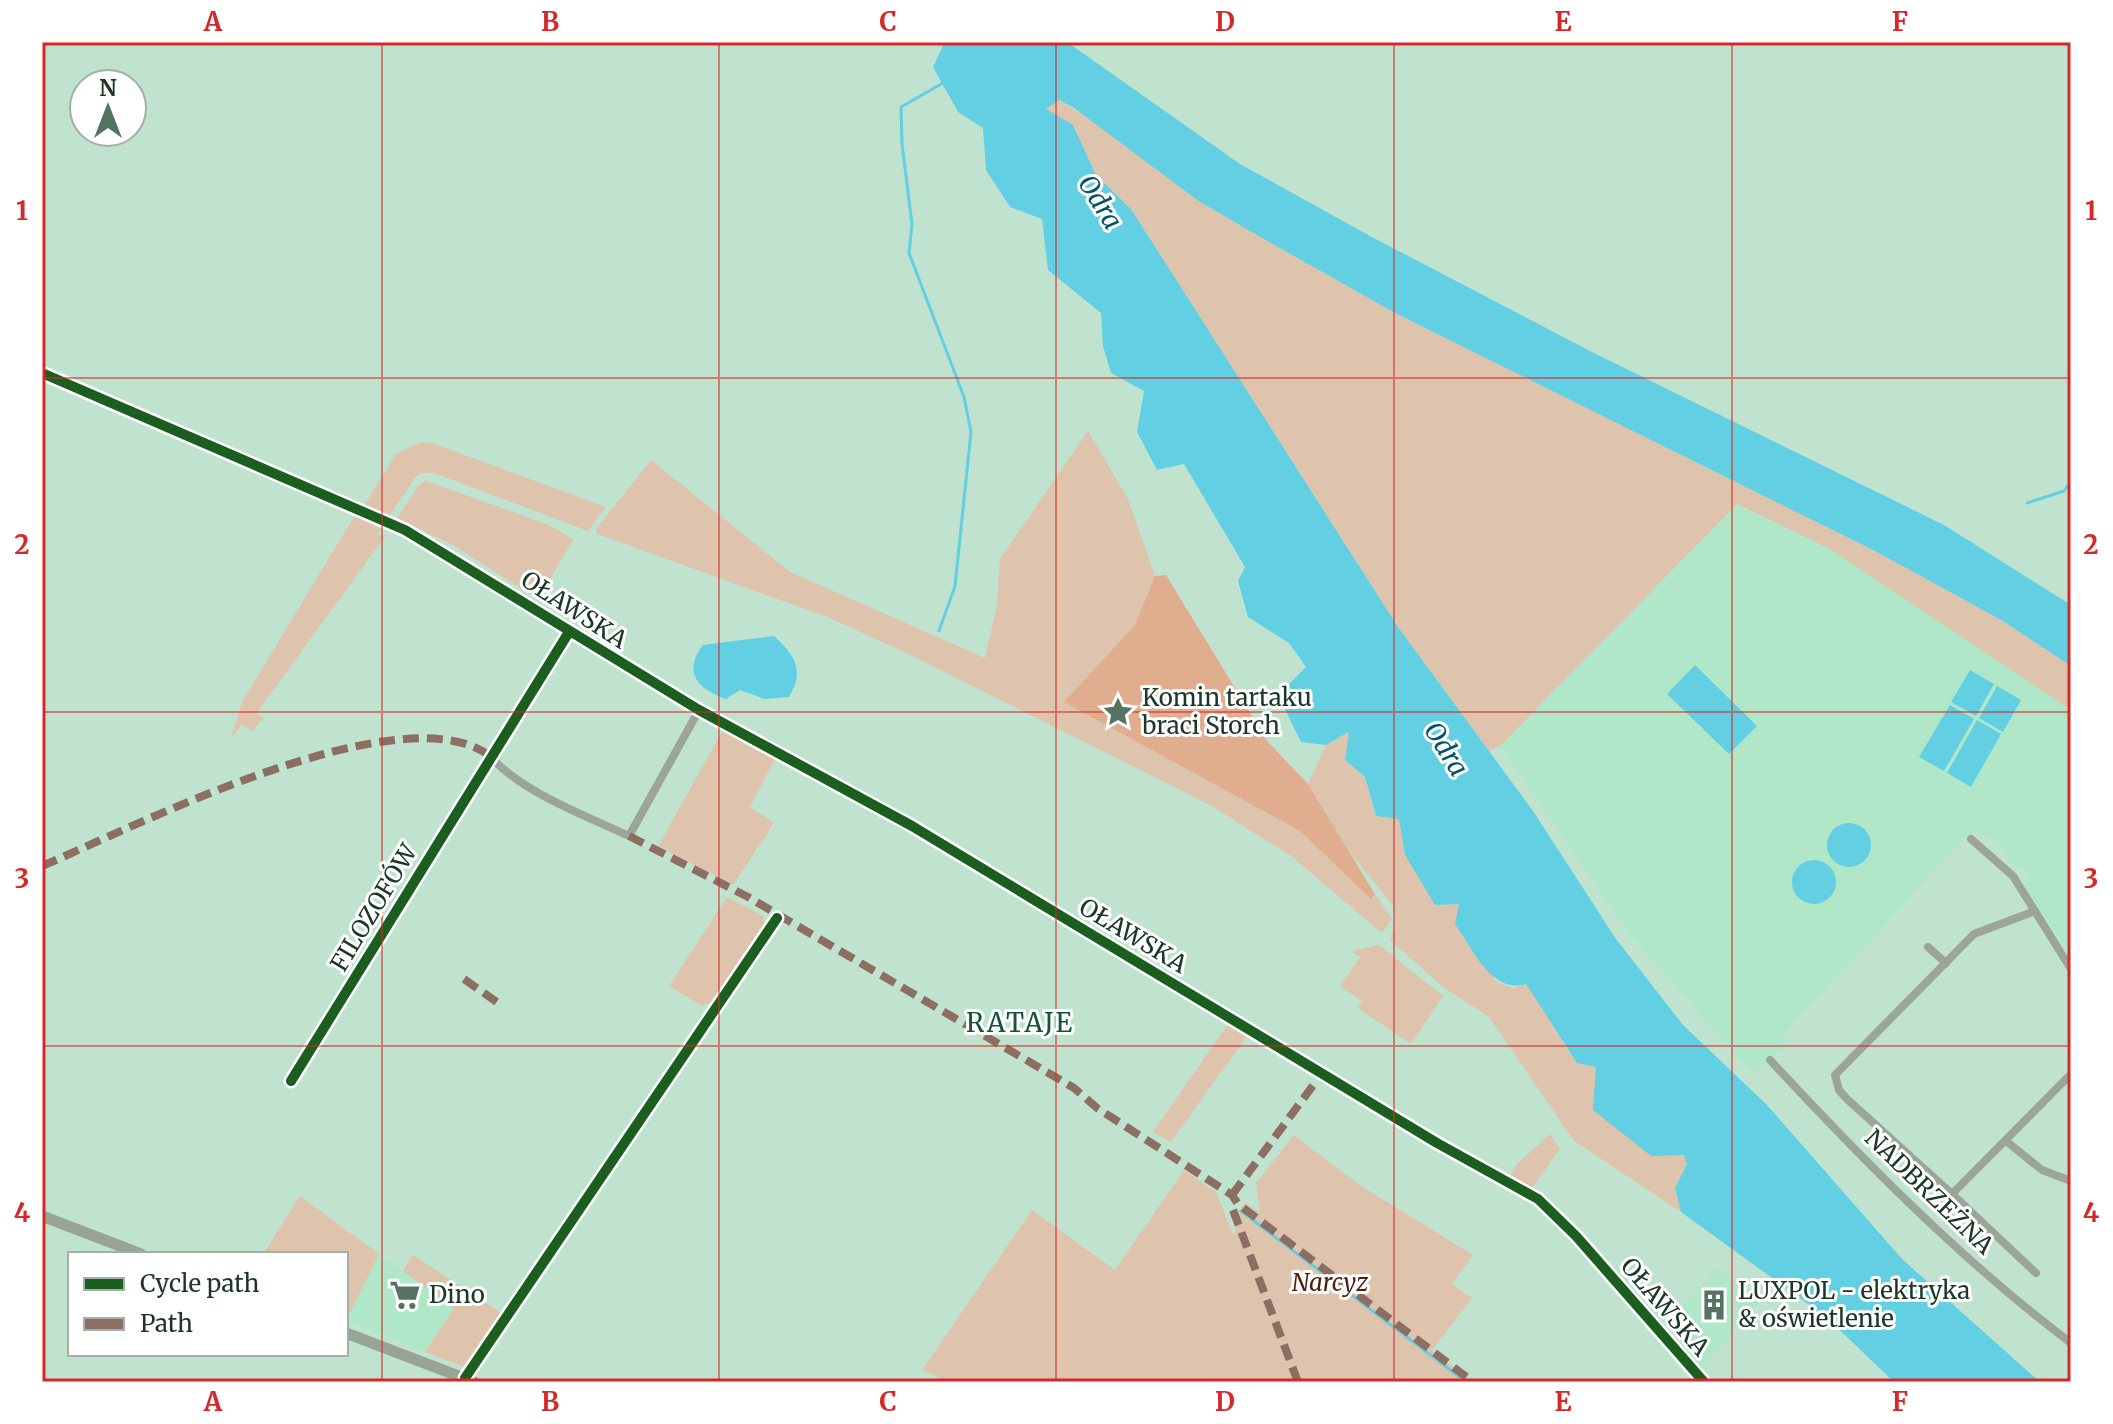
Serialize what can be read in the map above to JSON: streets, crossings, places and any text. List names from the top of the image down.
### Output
{
  "streets": {
    "street": ["OŁAWSKA", "FILOZOFÓW", "NADBRZEŻNA"]
  },
  "crossings": [
    ["OŁAWSKA", "FILOZOFÓW"]
  ],
  "districts": ["RATAJE"],
  "water": ["Odra"],
  "parks": ["Narcyz"],
  "places": {
    "place": ["Komin tartaku braci Storch"],
    "supermarket": ["Dino"],
    "building": ["LUXPOL - elektryka & oświetlenie"]
  },
  "legend": ["Cycle path", "Path"],
  "north": "top",
  "grid": {
    "columns": [
      "A",
      "B",
      "C",
      "D",
      "E",
      "F"
    ],
    "rows": [
      "1",
      "2",
      "3",
      "4"
    ]
  }
}
